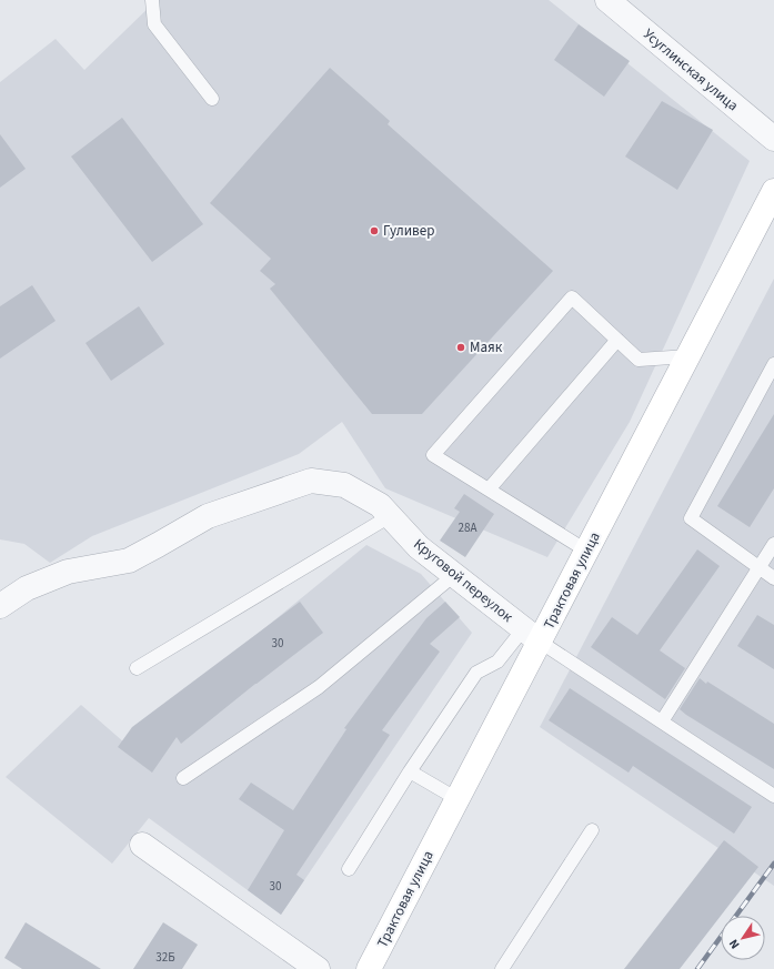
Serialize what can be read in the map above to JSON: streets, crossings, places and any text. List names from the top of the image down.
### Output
{
  "streets": {
    "main road": ["Трактовая улица"],
    "street": ["Усуглинская улица", "Круговой переулок"]
  },
  "crossings": [
    ["Круговой переулок", "Трактовая улица"]
  ],
  "places": ["Гуливер", "Маяк"],
  "house_numbers": [
    "28А",
    "30",
    "30",
    "32Б"
  ],
  "north": "bottom left"
}
